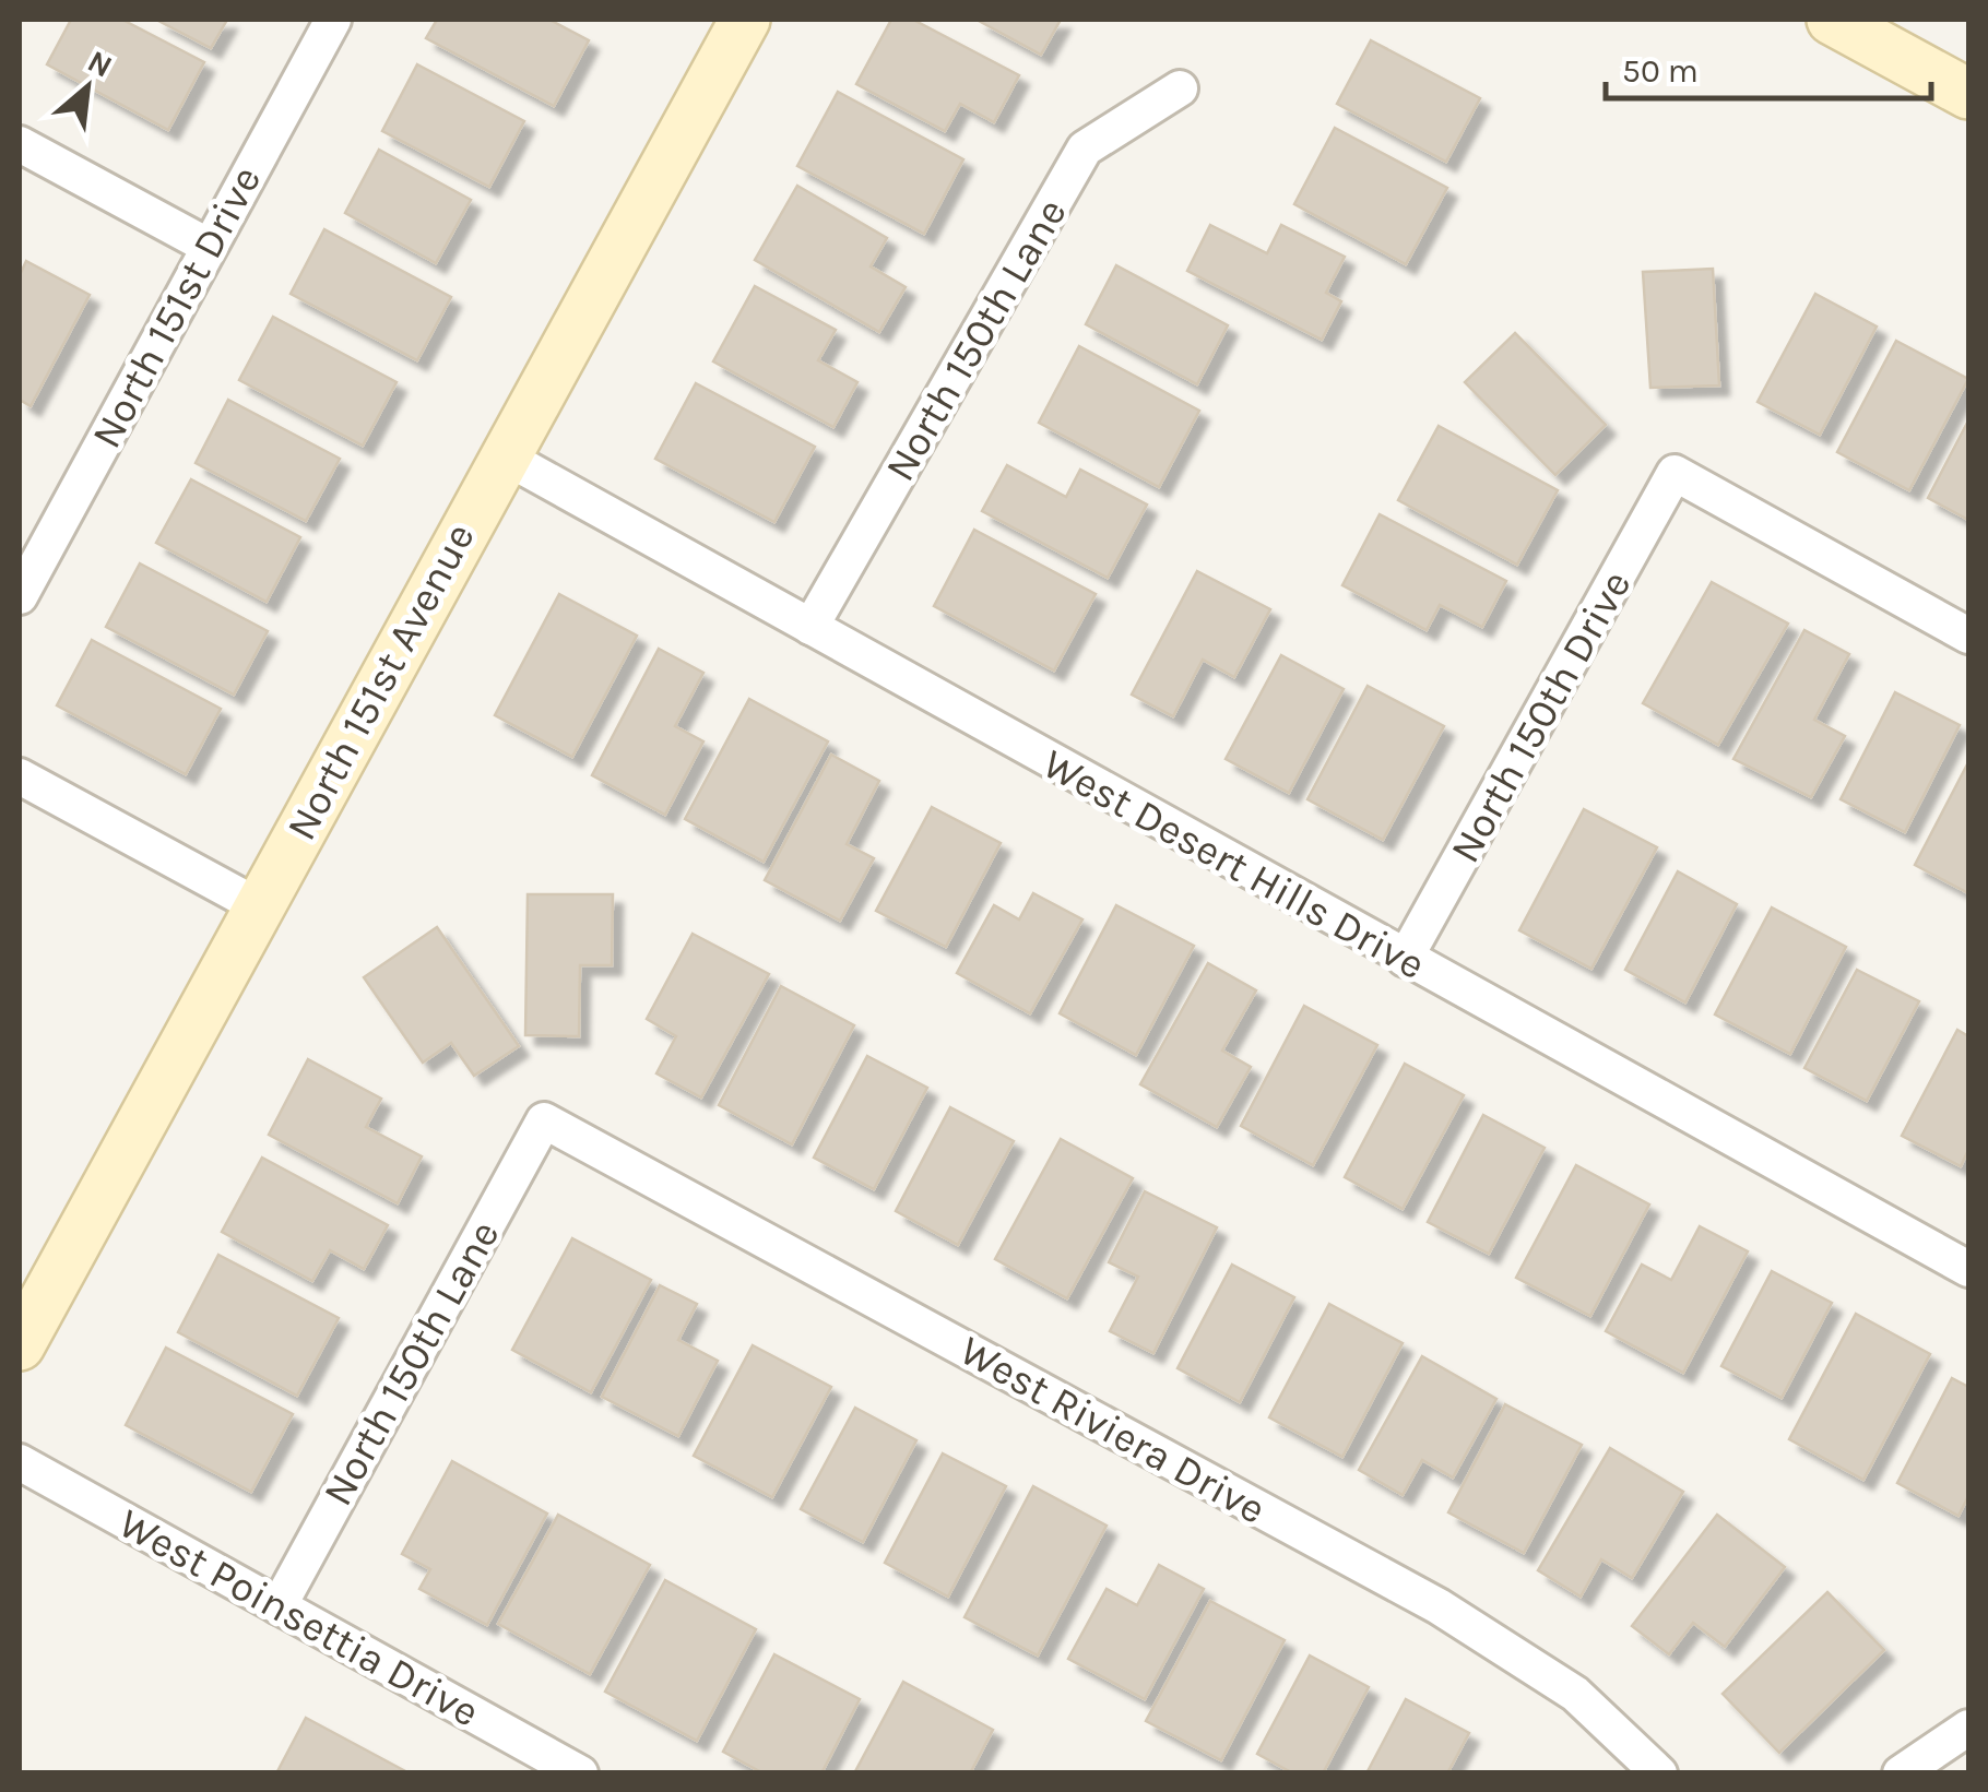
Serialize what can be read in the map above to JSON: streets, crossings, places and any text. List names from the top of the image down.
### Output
{
  "streets": {
    "street": [
      "North 151st Drive",
      "North 150th Lane",
      "North 151st Avenue",
      "North 150th Drive",
      "West Desert Hills Drive",
      "West Riviera Drive",
      "West Poinsettia Drive"
    ]
  },
  "crossings": [
    ["North 150th Lane", "West Desert Hills Drive"],
    ["North 150th Lane", "West Riviera Drive"],
    ["North 150th Lane", "West Poinsettia Drive"],
    ["North 151st Avenue", "West Desert Hills Drive"],
    ["North 150th Drive", "West Desert Hills Drive"]
  ],
  "scale_bar": "50 m",
  "north": "top right"
}
